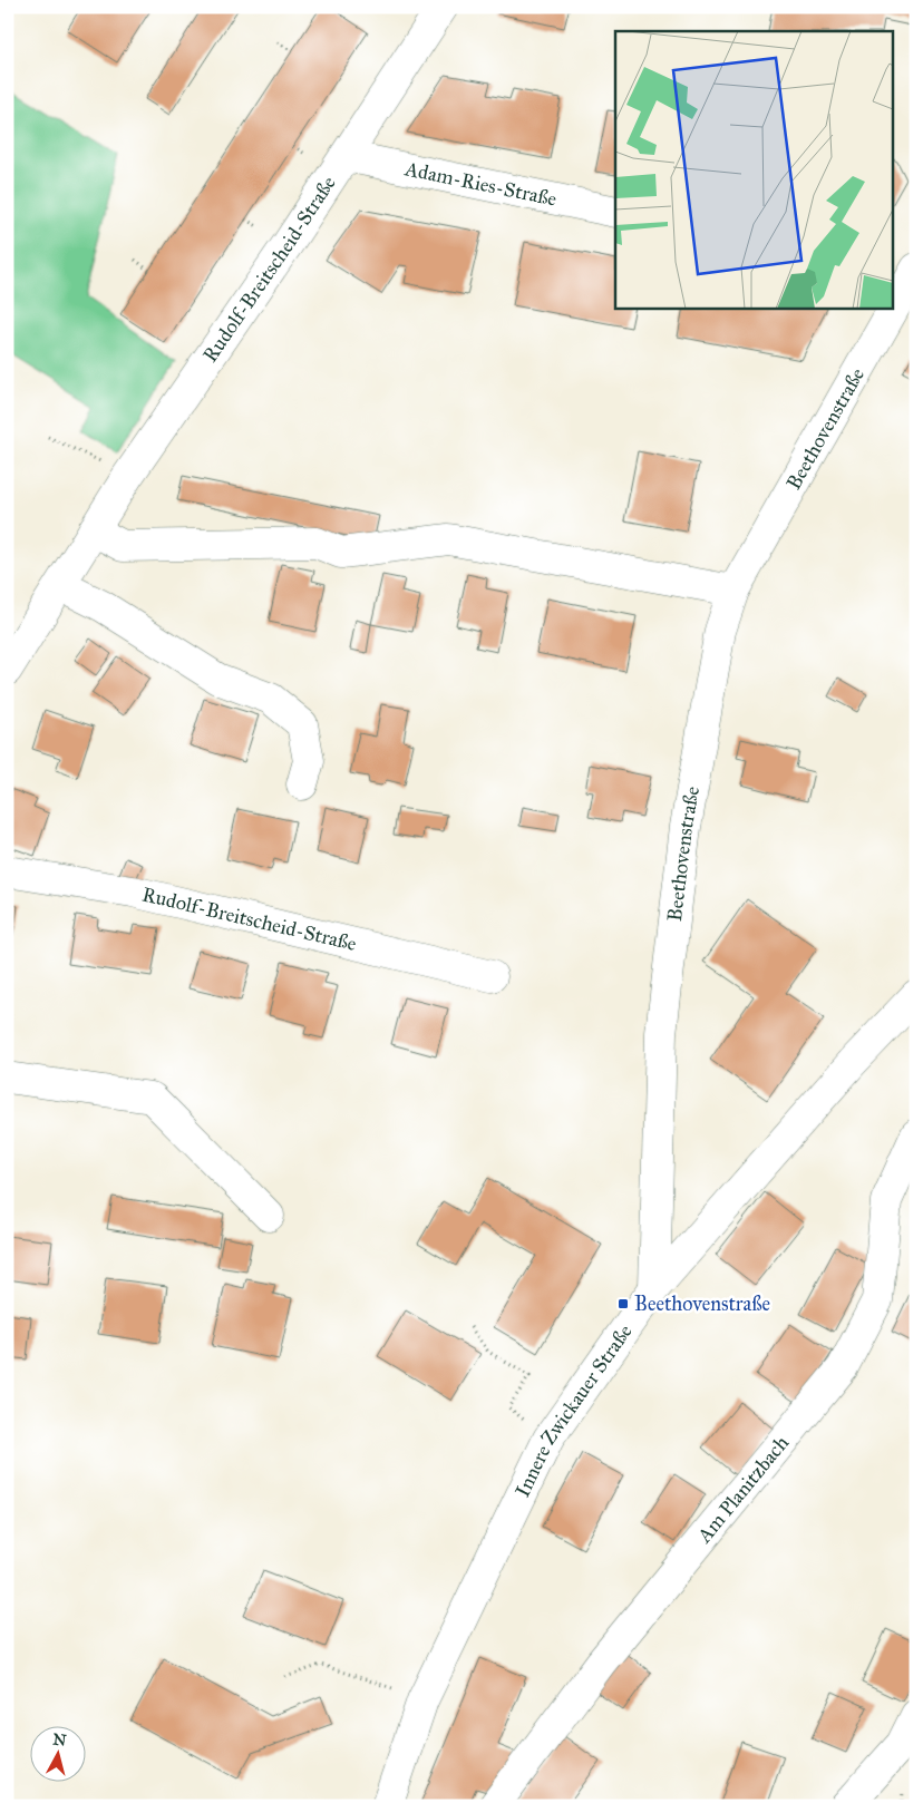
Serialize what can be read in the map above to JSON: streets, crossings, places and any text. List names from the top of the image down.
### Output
{
  "streets": {
    "street": [
      "Adam-Ries-Straße",
      "Rudolf-Breitscheid-Straße",
      "Beethovenstraße",
      "Innere Zwickauer Straße",
      "Am Planitzbach"
    ]
  },
  "crossings": [
    ["Adam-Ries-Straße", "Rudolf-Breitscheid-Straße"],
    ["Beethovenstraße", "Innere Zwickauer Straße"]
  ],
  "places": {
    "transit": ["Beethovenstraße"]
  },
  "north": "top"
}
